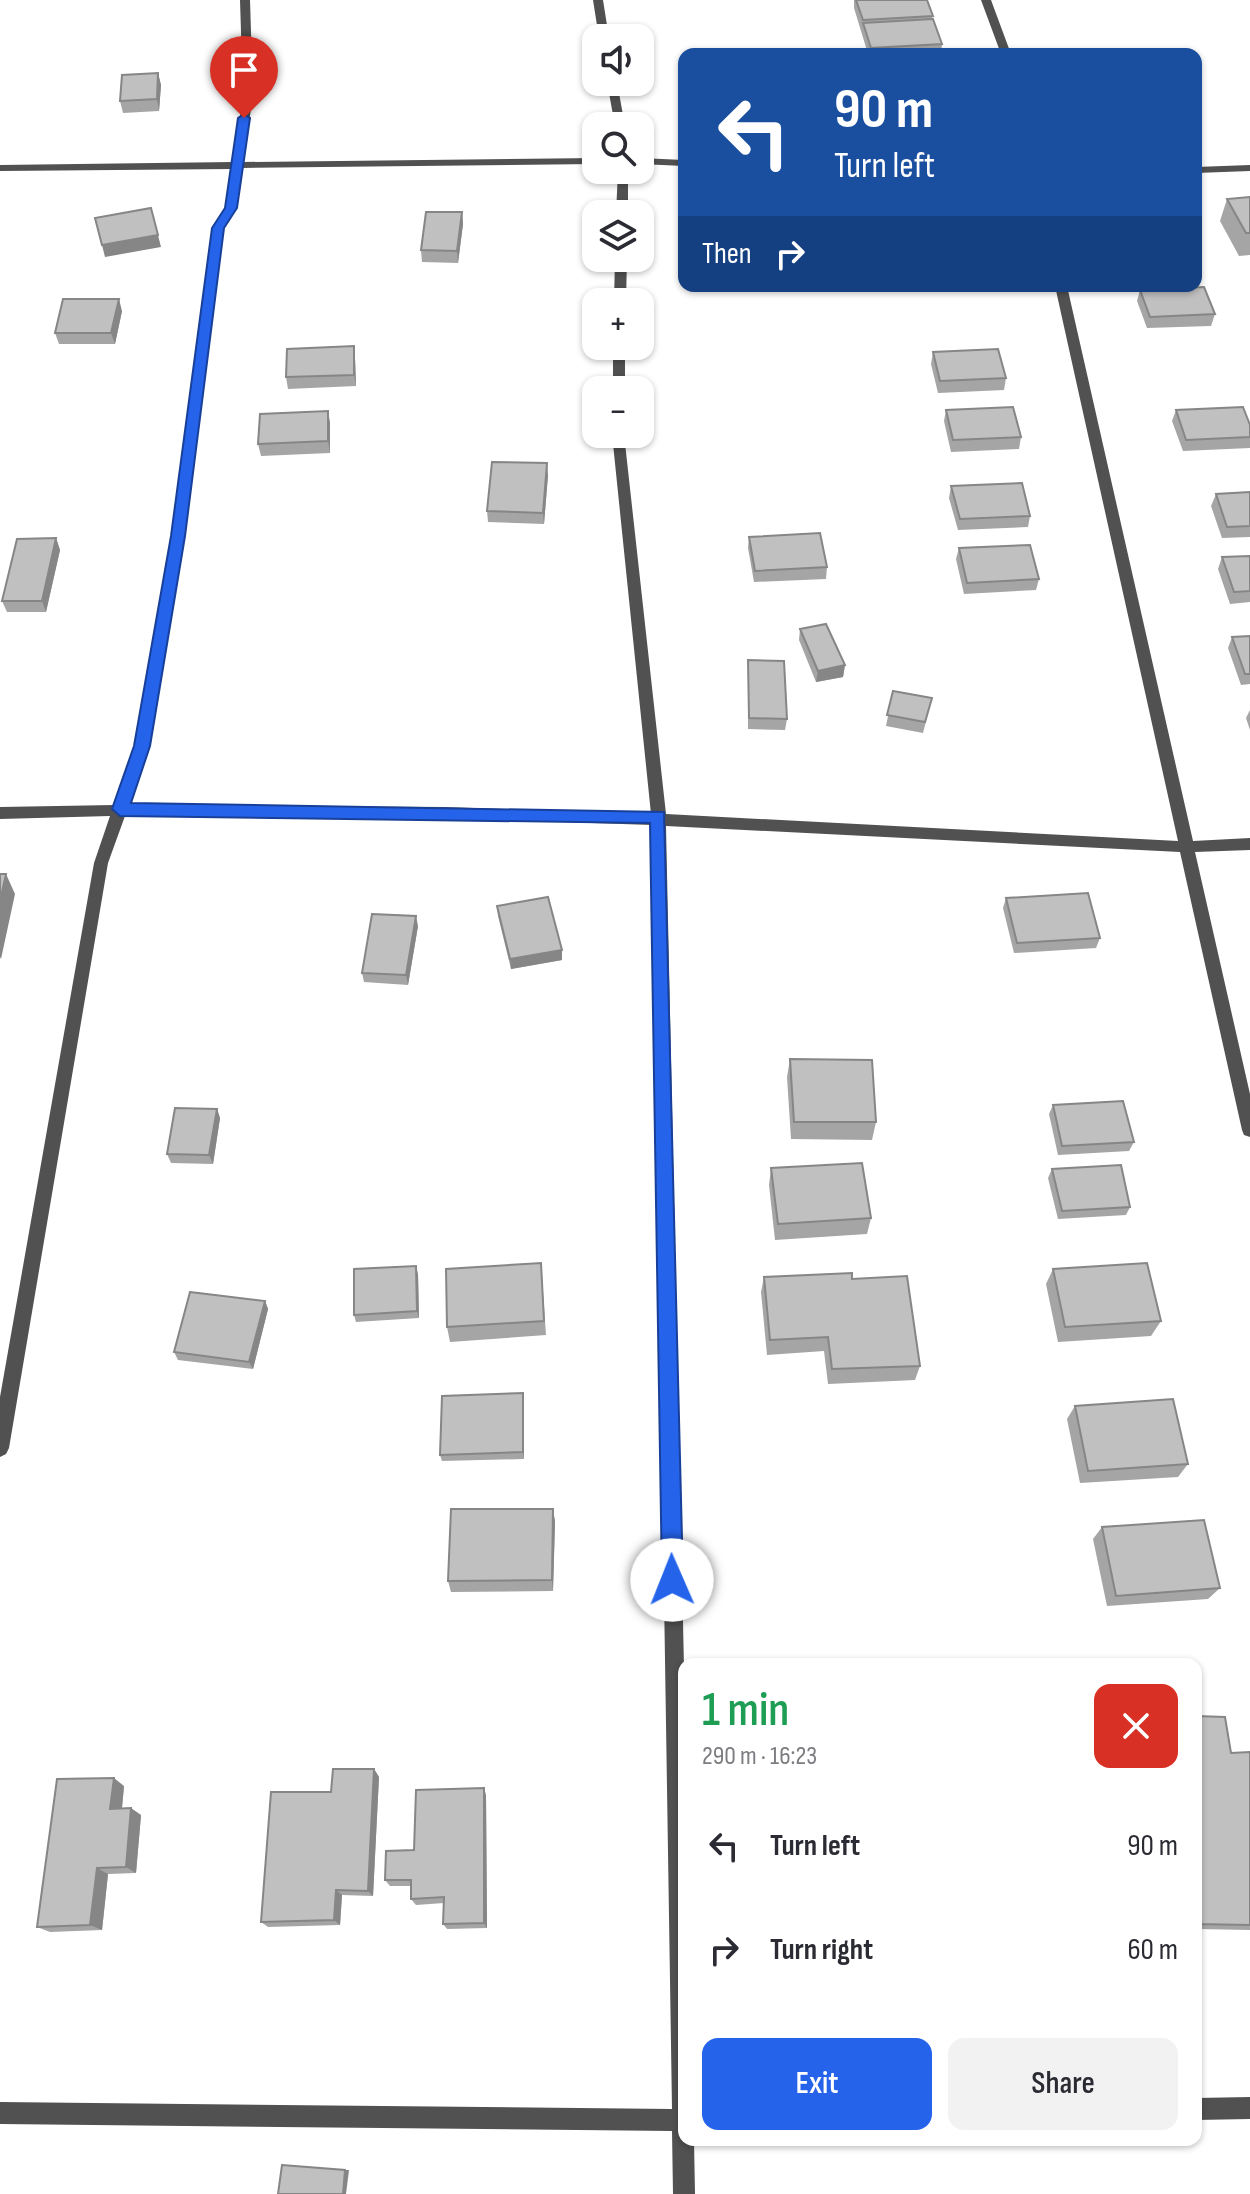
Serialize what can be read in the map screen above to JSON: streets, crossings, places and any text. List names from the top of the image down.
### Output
{
  "page": {
    "map_buttons": ["+", "−"],
    "turn": ["90 m", "Turn left"],
    "then": "Then",
    "heading": ["1 min", "290 m · 16:23"],
    "list": [
      {
        "name": "Turn left",
        "value": "90 m"
      },
      {
        "name": "Turn right",
        "value": "60 m"
      }
    ],
    "buttons": ["Exit", "Share"]
  }
}
